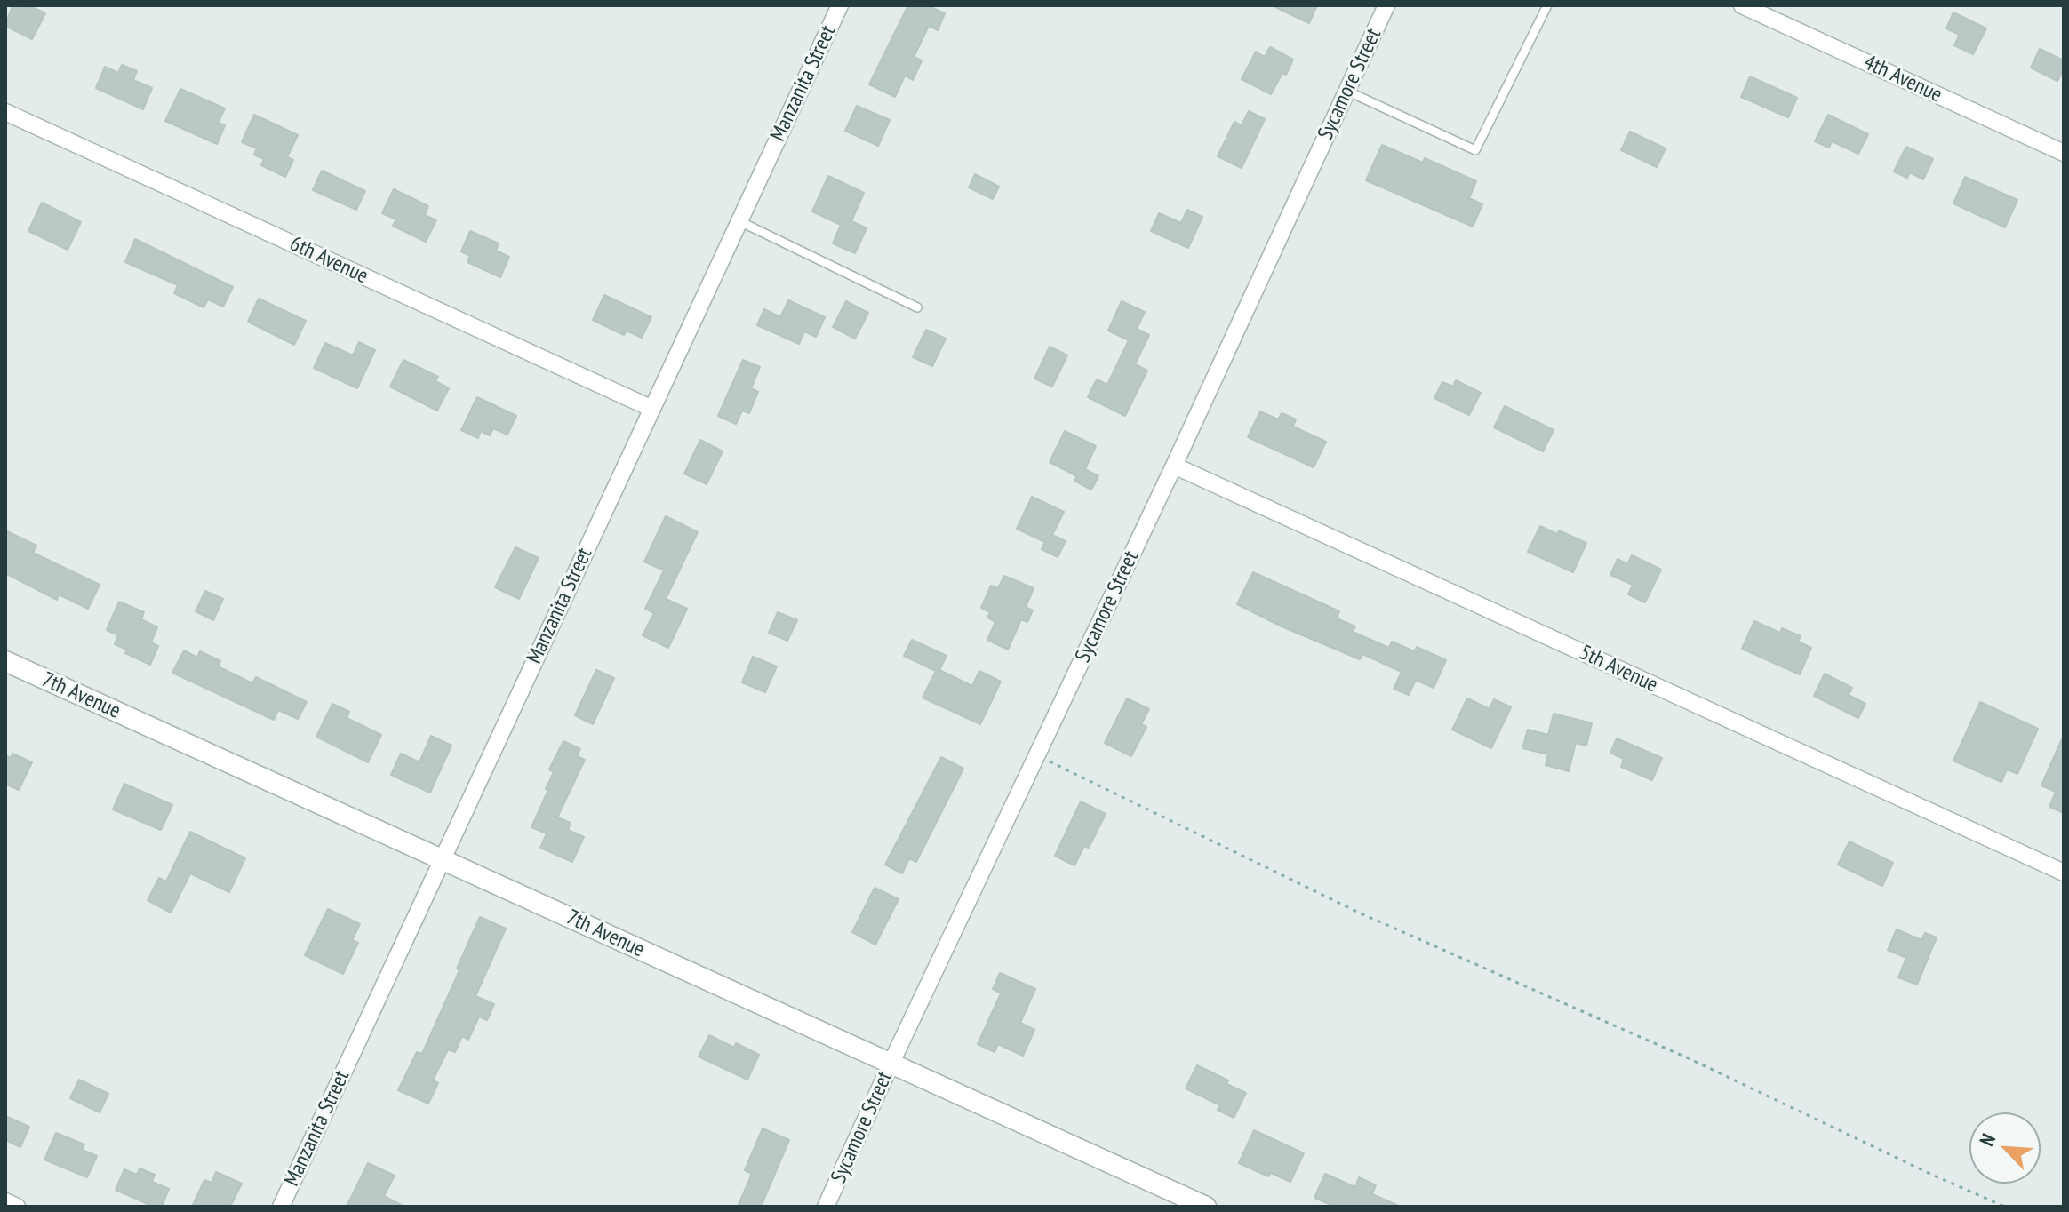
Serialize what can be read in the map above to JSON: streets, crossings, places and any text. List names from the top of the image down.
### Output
{
  "streets": {
    "street": [
      "4th Avenue",
      "Manzanita Street",
      "Sycamore Street",
      "6th Avenue",
      "5th Avenue",
      "7th Avenue"
    ]
  },
  "crossings": [
    ["Manzanita Street", "6th Avenue"],
    ["Manzanita Street", "7th Avenue"],
    ["Sycamore Street", "5th Avenue"],
    ["Sycamore Street", "7th Avenue"]
  ],
  "north": "top left"
}
